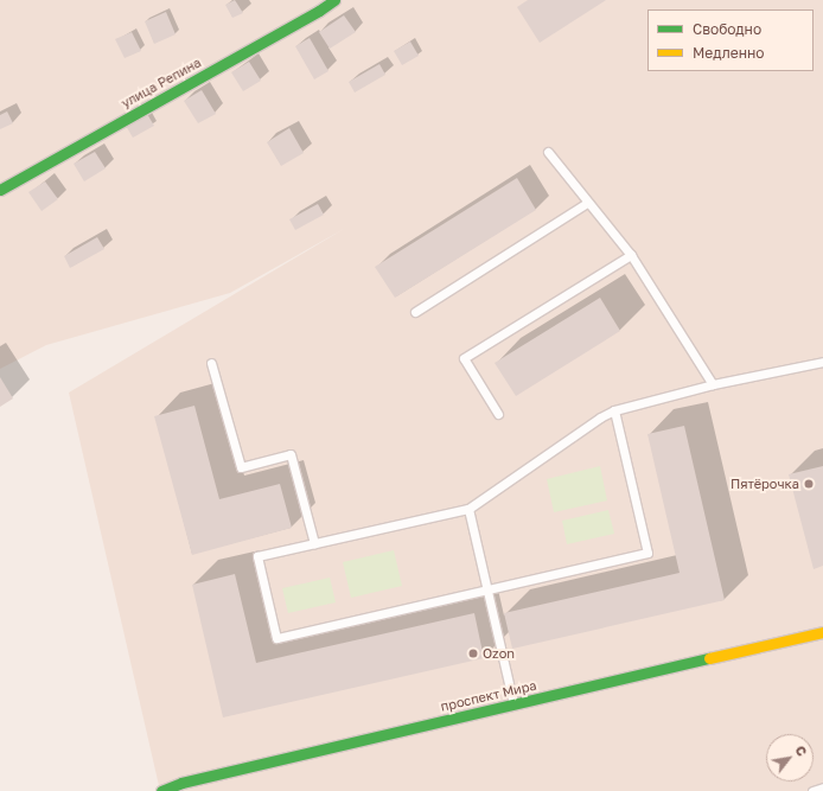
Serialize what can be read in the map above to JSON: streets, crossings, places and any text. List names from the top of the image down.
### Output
{
  "streets": {
    "street": ["улица Репина", "проспект Мира"]
  },
  "places": ["Пятёрочка", "Ozon"],
  "legend": ["Свободно", "Медленно"],
  "north": "top right"
}
